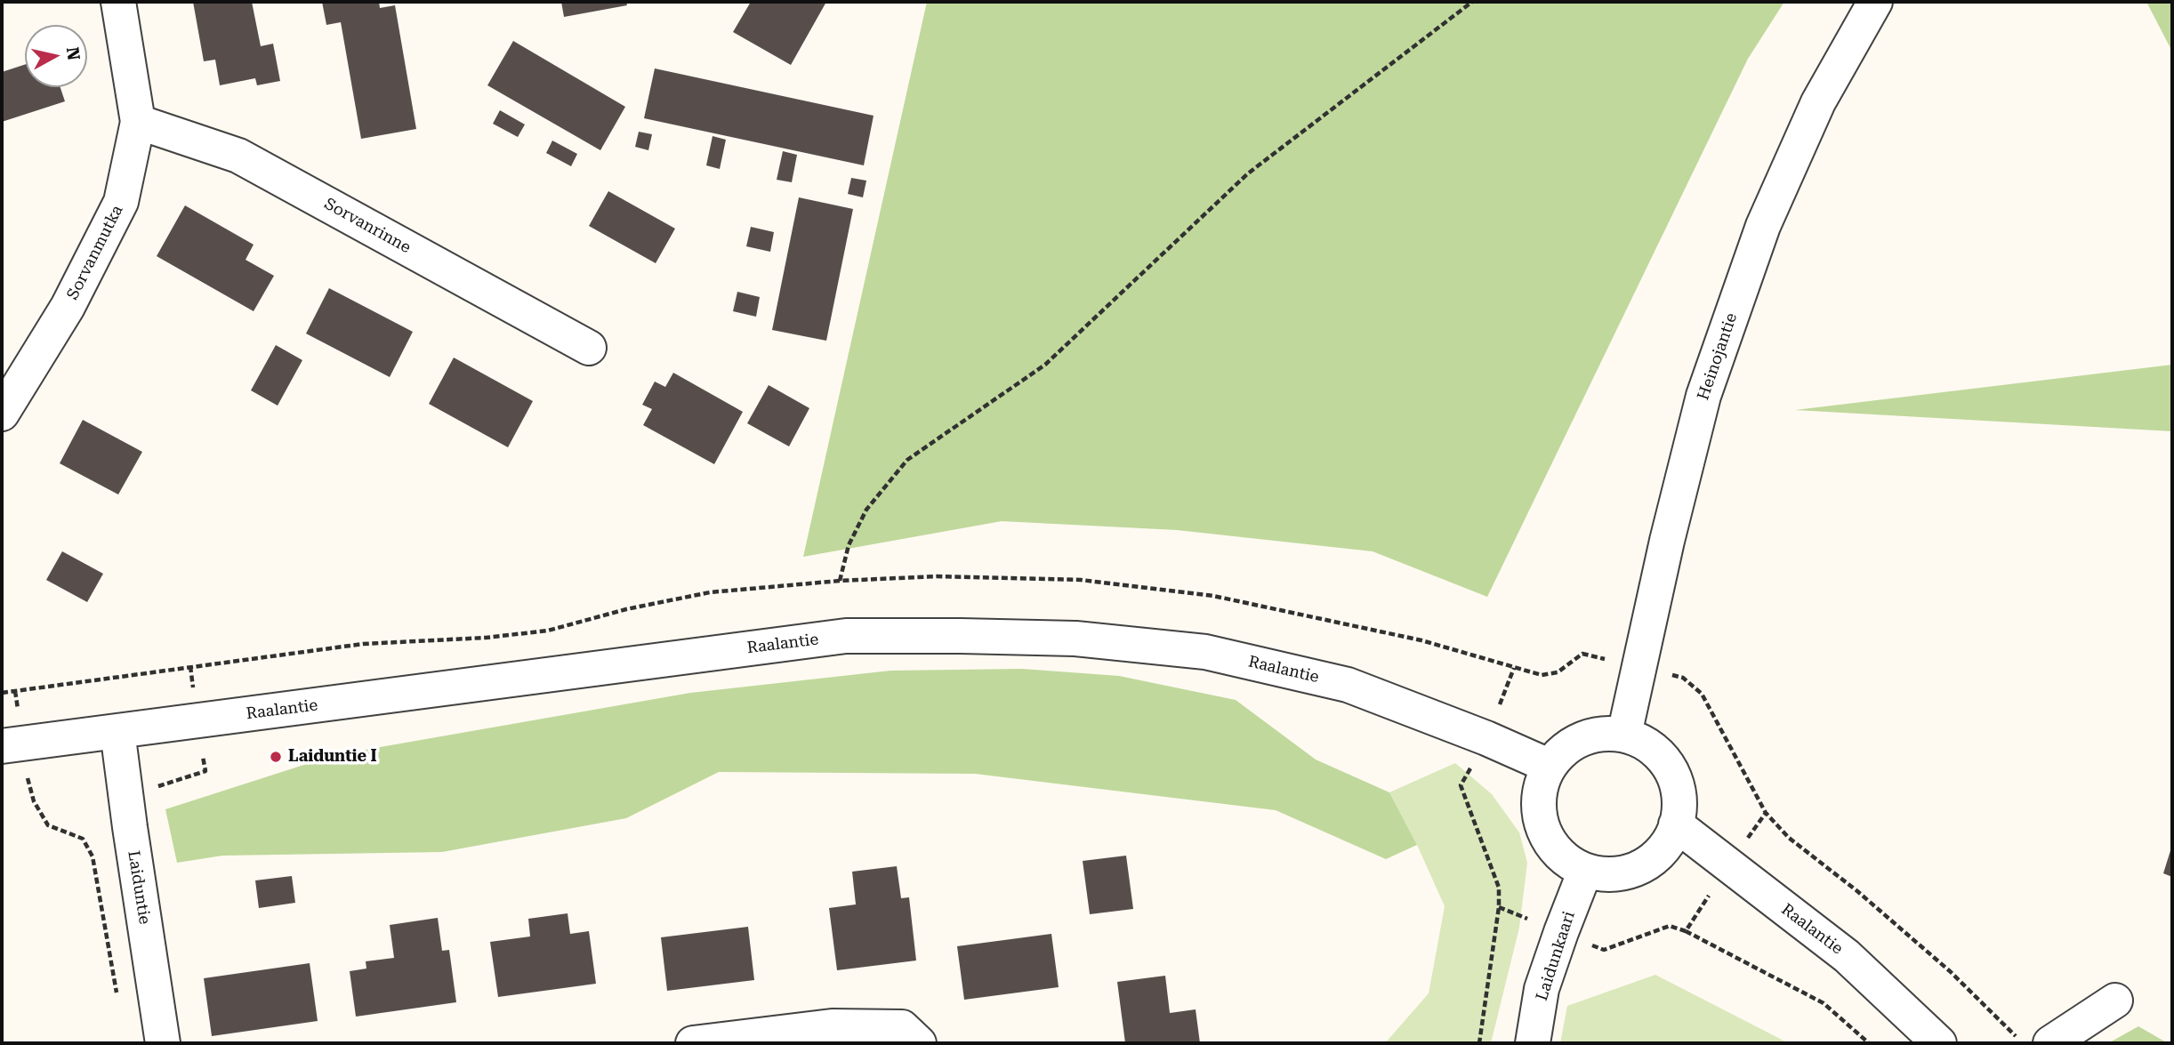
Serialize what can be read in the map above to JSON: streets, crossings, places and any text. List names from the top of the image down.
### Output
{
  "streets": {
    "street": [
      "Sorvanrinne",
      "Sorvanmutka",
      "Heinojantie",
      "Raalantie",
      "Laiduntie",
      "Laidunkaari"
    ]
  },
  "crossings": [
    ["Sorvanrinne", "Sorvanmutka"],
    ["Heinojantie", "Raalantie"],
    ["Heinojantie", "Laidunkaari"],
    ["Raalantie", "Laiduntie"],
    ["Raalantie", "Laidunkaari"]
  ],
  "places": ["Laiduntie I"],
  "north": "right"
}
